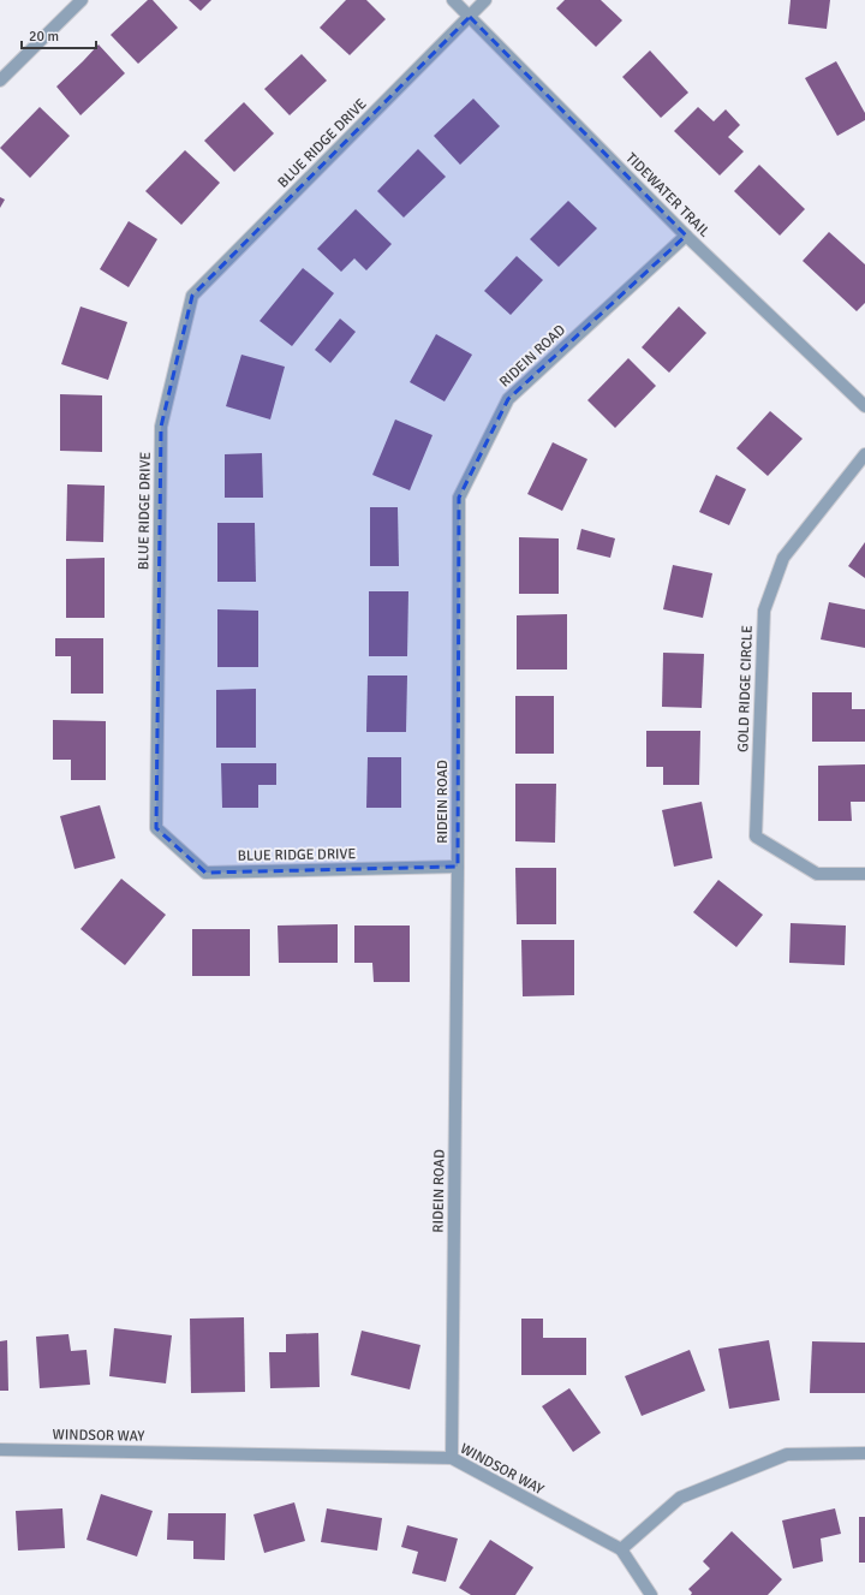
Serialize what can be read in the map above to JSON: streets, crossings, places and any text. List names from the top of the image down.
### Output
{
  "streets": {
    "street": [
      "BLUE RIDGE DRIVE",
      "TIDEWATER TRAIL",
      "RIDEIN ROAD",
      "GOLD RIDGE CIRCLE",
      "WINDSOR WAY"
    ]
  },
  "crossings": [
    ["BLUE RIDGE DRIVE", "TIDEWATER TRAIL"],
    ["BLUE RIDGE DRIVE", "RIDEIN ROAD"],
    ["TIDEWATER TRAIL", "RIDEIN ROAD"],
    ["RIDEIN ROAD", "WINDSOR WAY"]
  ],
  "scale_bar": "20 m"
}
